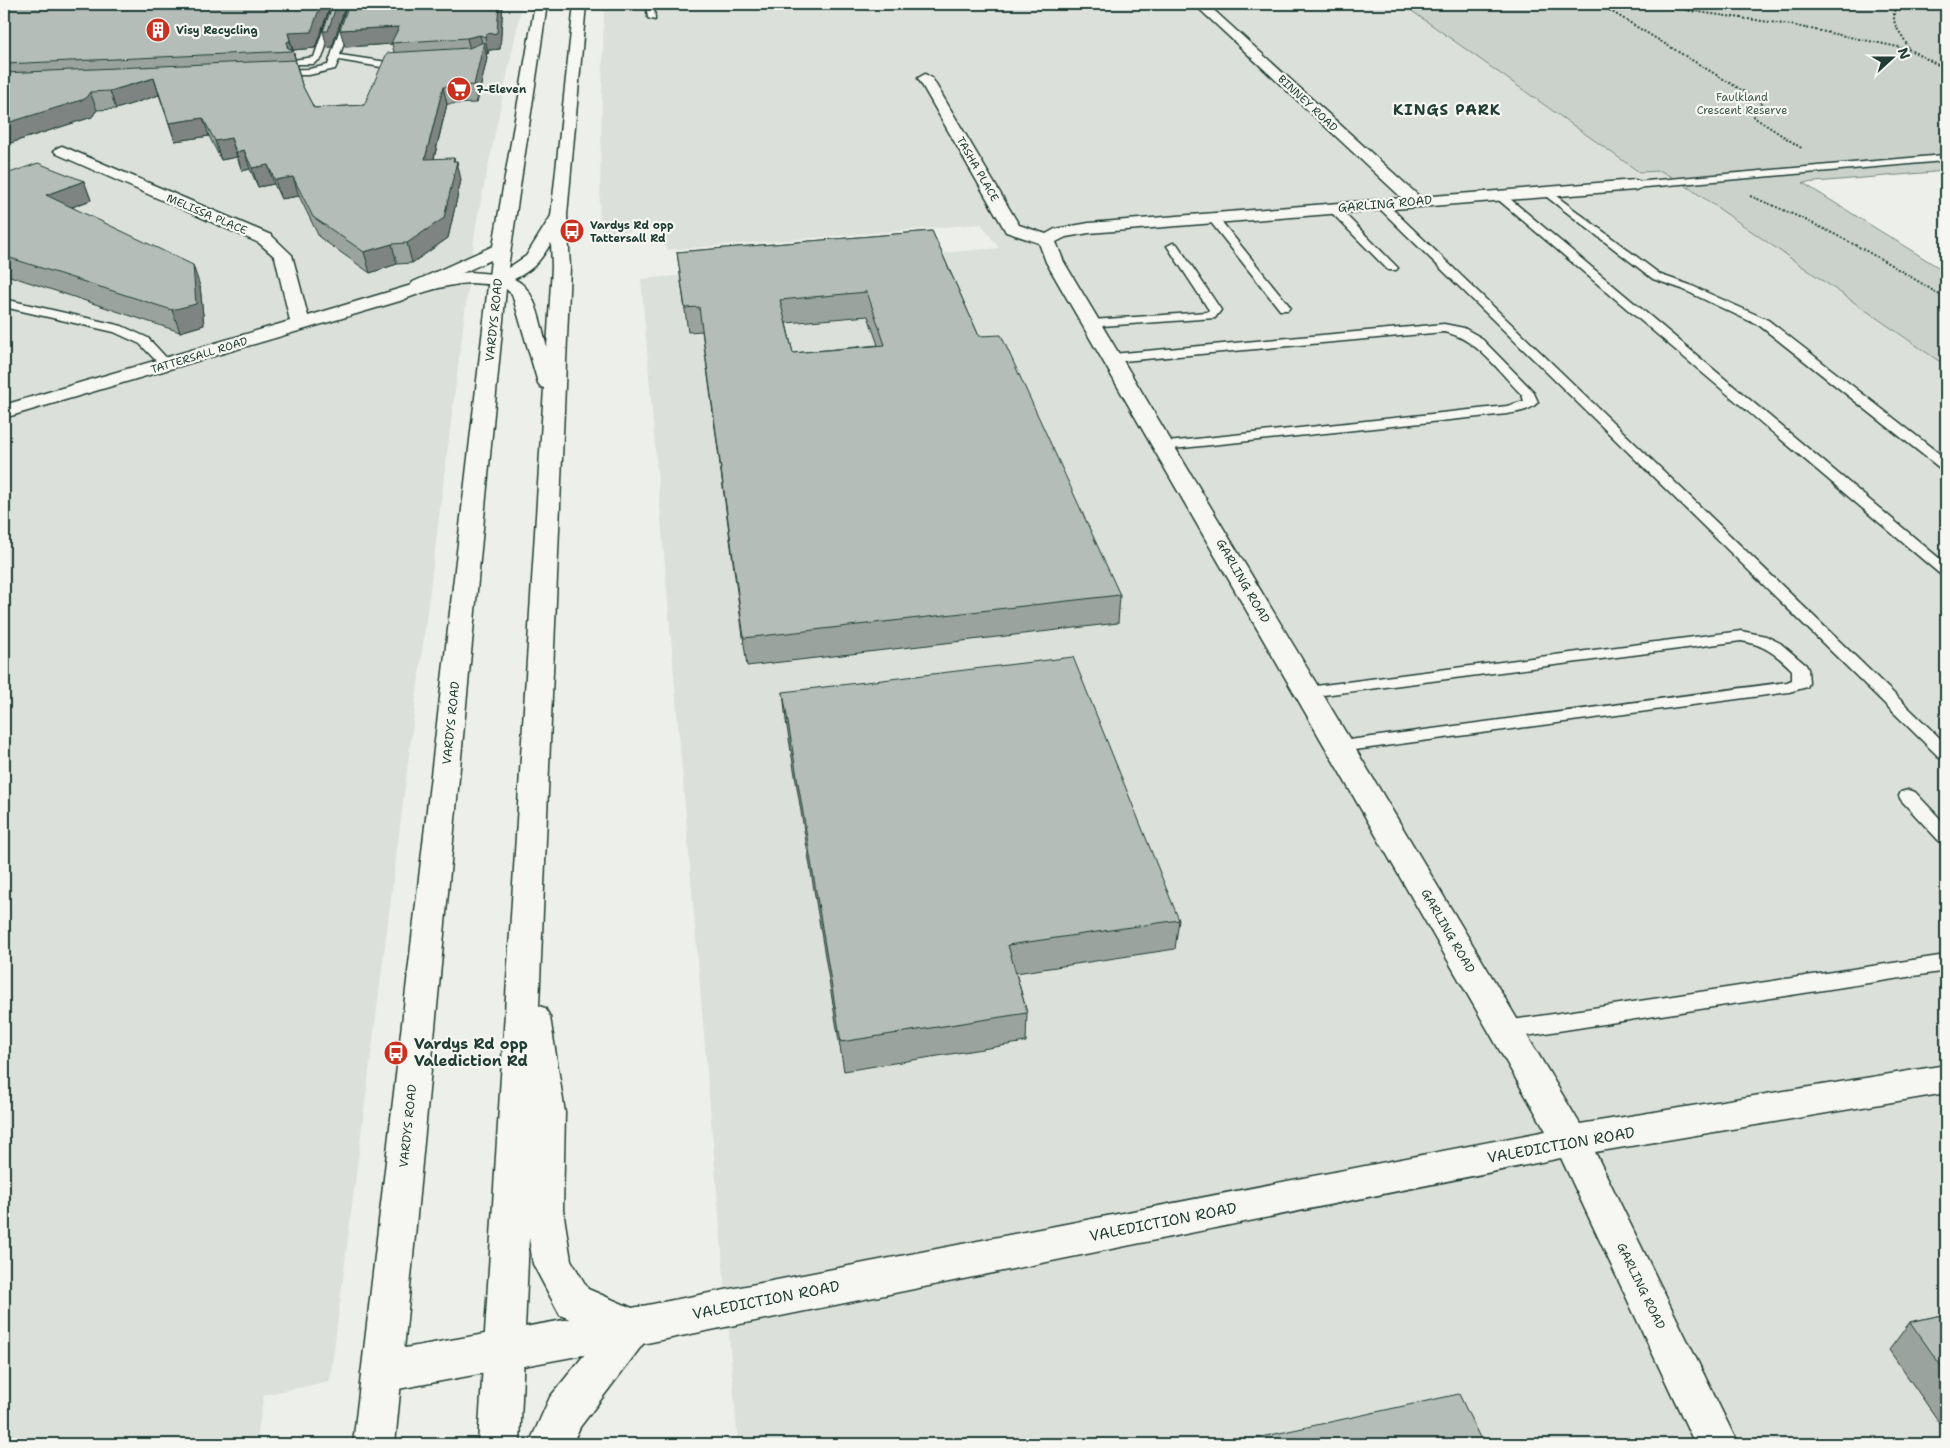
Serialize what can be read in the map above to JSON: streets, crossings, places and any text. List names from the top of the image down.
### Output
{
  "streets": {
    "street": [
      "BINNEY ROAD",
      "TASHA PLACE",
      "GARLING ROAD",
      "MELISSA PLACE",
      "VARDYS ROAD",
      "TATTERSALL ROAD",
      "VALEDICTION ROAD"
    ]
  },
  "crossings": [
    ["BINNEY ROAD", "GARLING ROAD"],
    ["TASHA PLACE", "GARLING ROAD"],
    ["GARLING ROAD", "VALEDICTION ROAD"],
    ["MELISSA PLACE", "TATTERSALL ROAD"],
    ["VARDYS ROAD", "TATTERSALL ROAD"],
    ["VARDYS ROAD", "VALEDICTION ROAD"]
  ],
  "districts": ["KINGS PARK"],
  "parks": ["Faulkland Crescent Reserve"],
  "places": {
    "building": ["Visy Recycling"],
    "supermarket": ["7-Eleven"],
    "bus stop": ["Vardys Rd opp Tattersall Rd", "Vardys Rd opp Valediction Rd"]
  },
  "north": "right"
}
